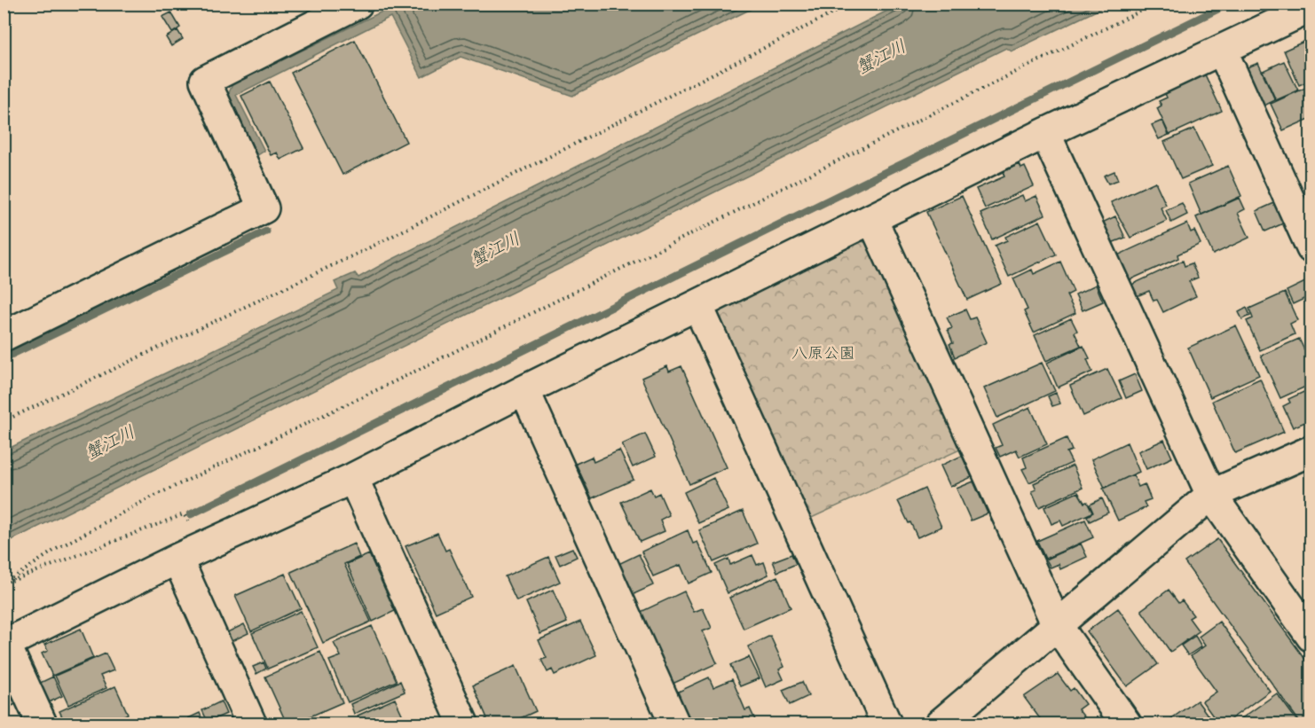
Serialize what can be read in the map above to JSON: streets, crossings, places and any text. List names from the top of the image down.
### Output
{
  "water": ["蟹江川"],
  "parks": ["八原公園"]
}
